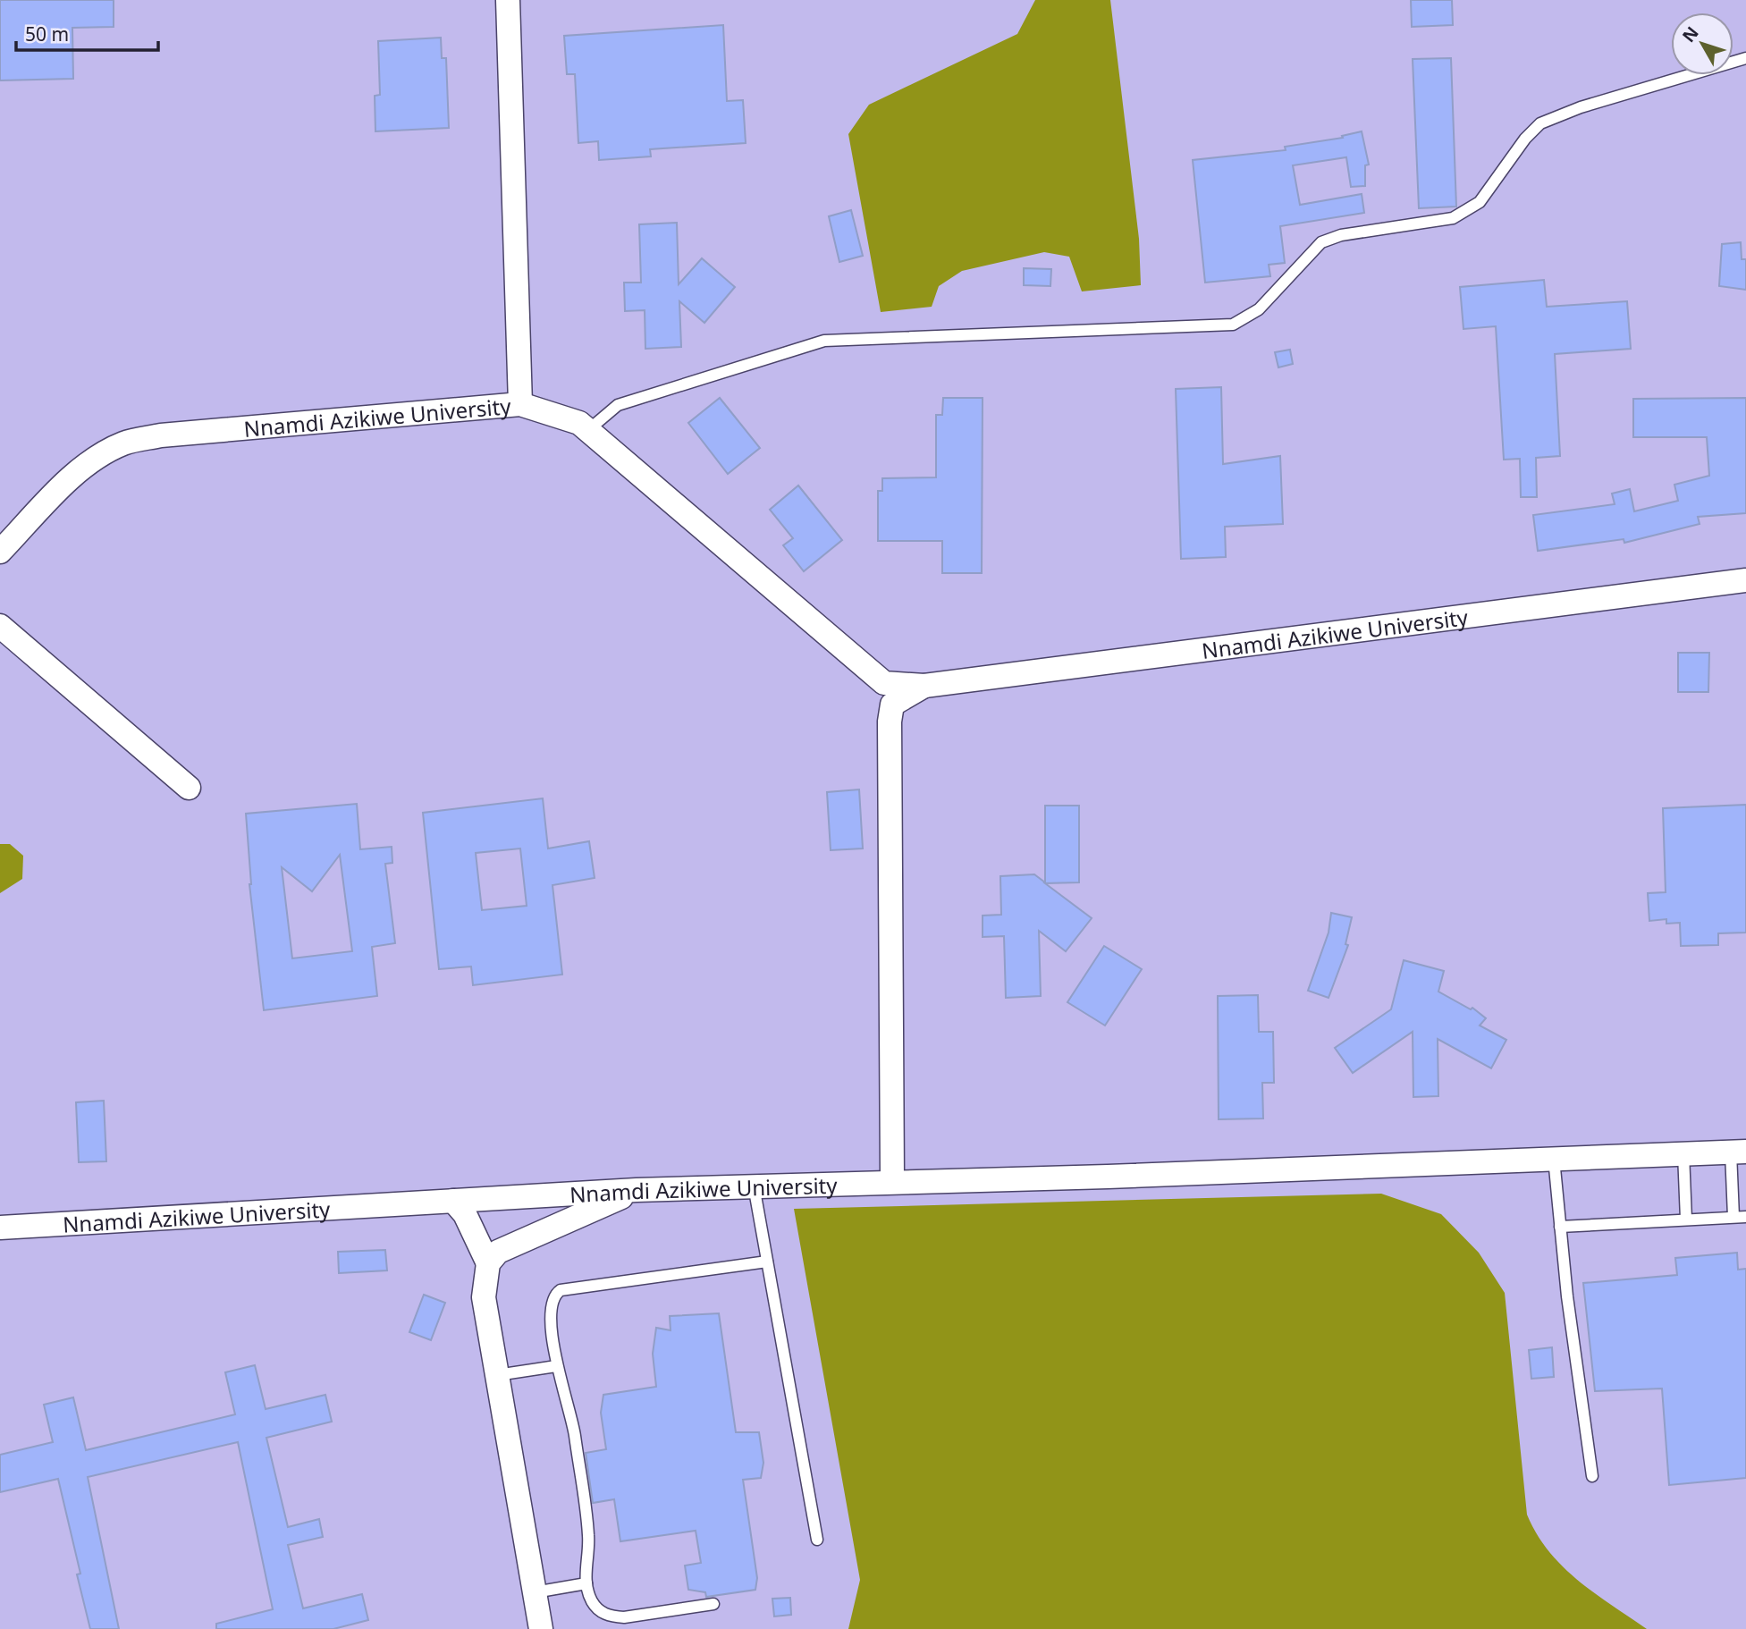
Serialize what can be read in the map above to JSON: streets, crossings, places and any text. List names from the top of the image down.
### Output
{
  "streets": {
    "street": ["Nnamdi Azikiwe University"]
  },
  "scale_bar": "50 m",
  "north": "top left"
}
